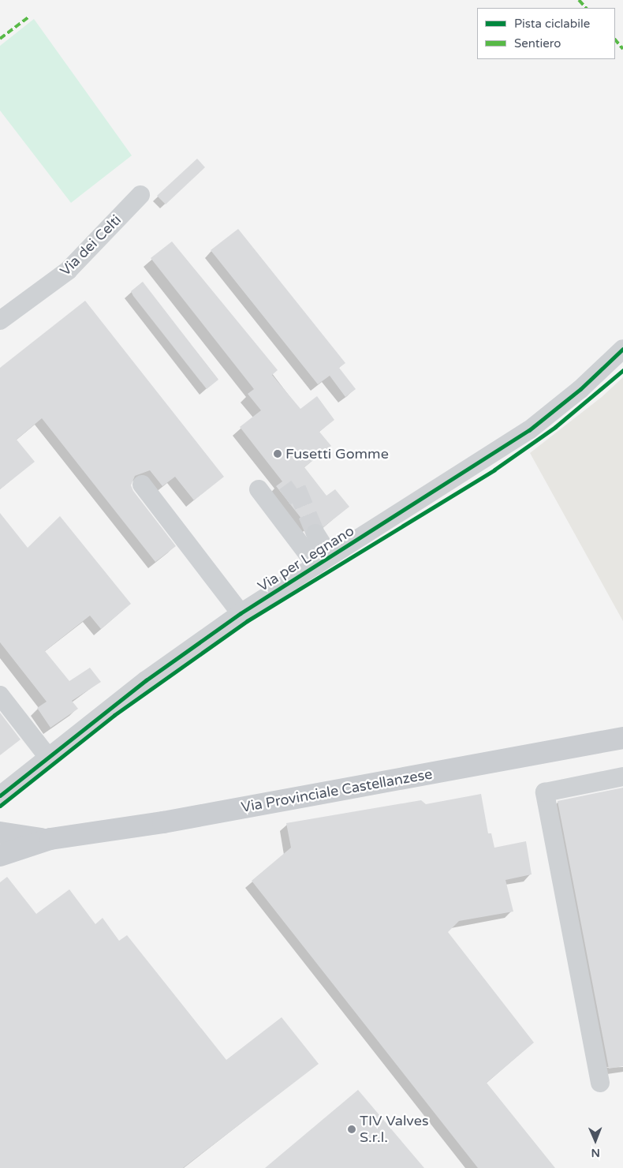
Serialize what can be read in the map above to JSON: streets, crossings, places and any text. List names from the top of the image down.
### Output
{
  "streets": {
    "main road": ["Via Provinciale Castellanzese"],
    "street": ["Via dei Celti", "Via per Legnano"]
  },
  "places": ["Fusetti Gomme", "TIV Valves S.r.l."],
  "legend": ["Pista ciclabile", "Sentiero"],
  "north": "bottom"
}
